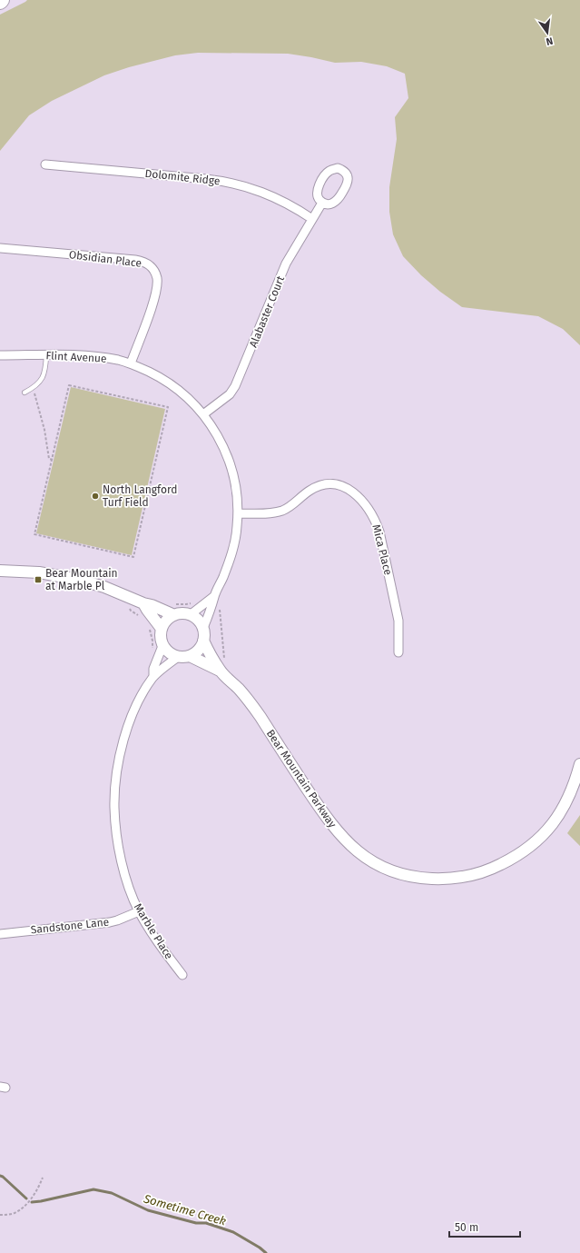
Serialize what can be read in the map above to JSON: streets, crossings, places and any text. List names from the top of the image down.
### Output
{
  "streets": {
    "street": [
      "Dolomite Ridge",
      "Obsidian Place",
      "Alabaster Court",
      "Flint Avenue",
      "Mica Place",
      "Bear Mountain Parkway",
      "Sandstone Lane",
      "Marble Place"
    ]
  },
  "crossings": [
    ["Dolomite Ridge", "Alabaster Court"],
    ["Obsidian Place", "Flint Avenue"],
    ["Alabaster Court", "Flint Avenue"],
    ["Flint Avenue", "Mica Place"],
    ["Flint Avenue", "Bear Mountain Parkway"],
    ["Flint Avenue", "Marble Place"],
    ["Bear Mountain Parkway", "Marble Place"],
    ["Sandstone Lane", "Marble Place"]
  ],
  "water": ["Sometime Creek"],
  "places": {
    "other": ["North Langford Turf Field"],
    "transit": ["Bear Mountain at Marble Pl"]
  },
  "scale_bar": "50 m",
  "north": "bottom"
}
